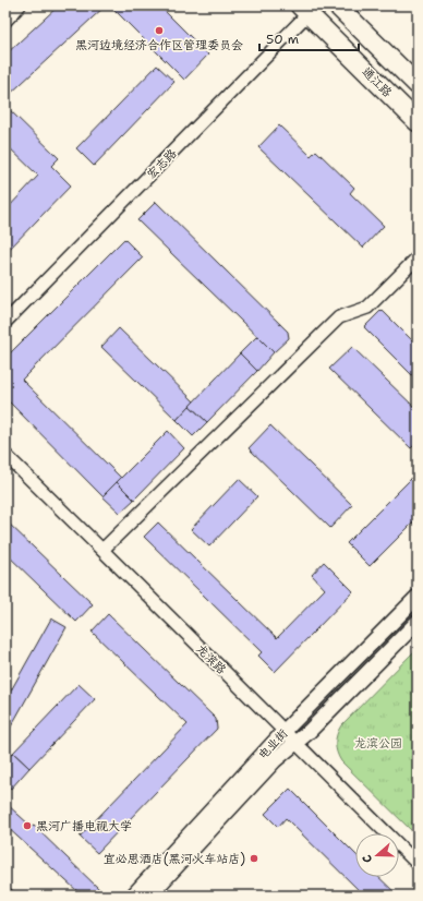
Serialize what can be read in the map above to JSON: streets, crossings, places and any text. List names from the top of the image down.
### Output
{
  "streets": {
    "main road": ["通江路"],
    "street": ["宏志路", "龙滨路", "电业街"]
  },
  "crossings": [
    ["通江路", "宏志路"],
    ["龙滨路", "电业街"]
  ],
  "parks": ["龙滨公园"],
  "places": ["黑河边境经济合作区管理委员会", "黑河广播电视大学", "宜必思酒店(黑河火车站店)"],
  "scale_bar": "50 m",
  "north": "left"
}
